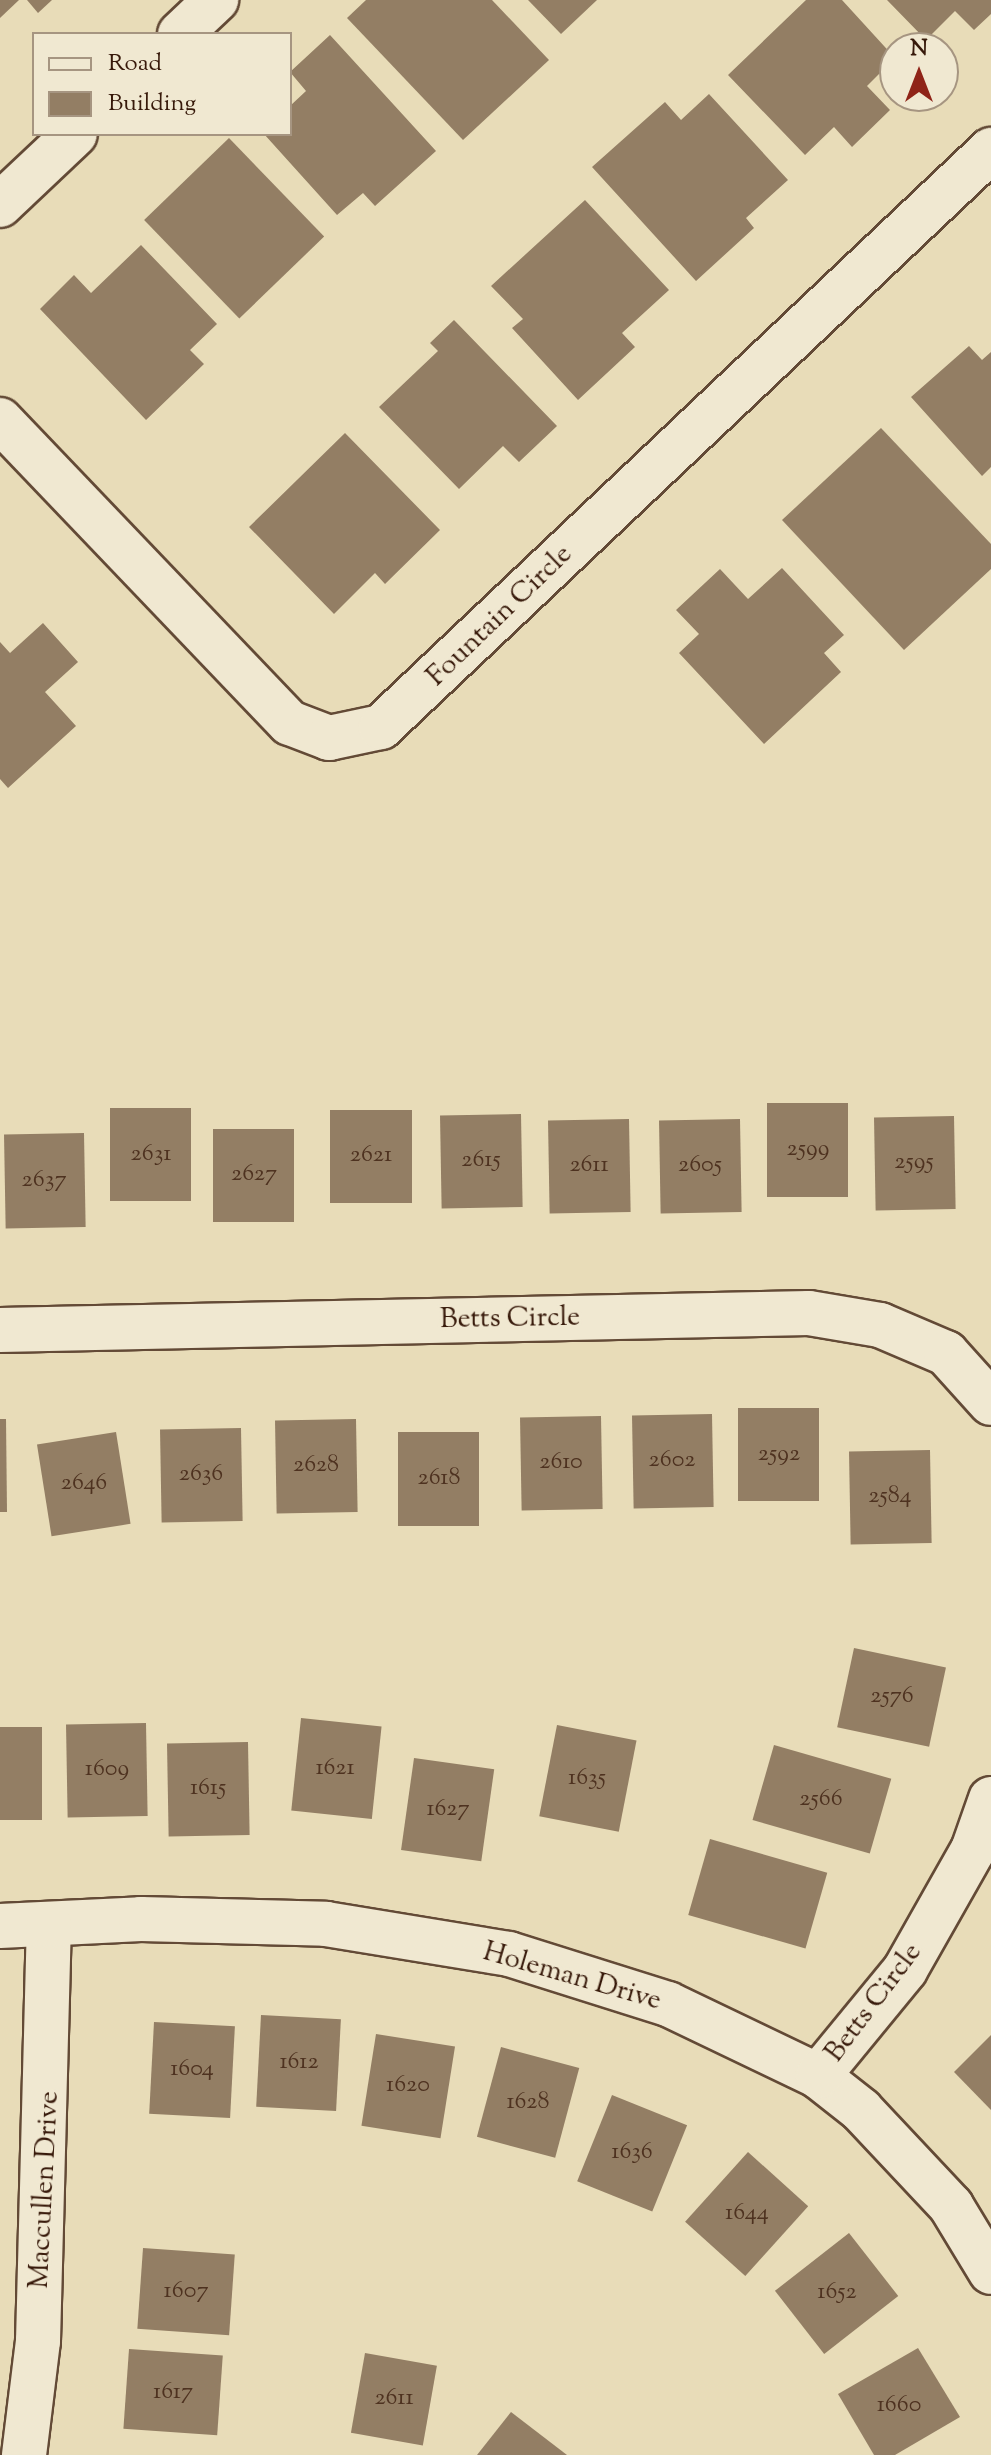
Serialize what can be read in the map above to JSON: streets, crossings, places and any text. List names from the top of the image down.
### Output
{
  "streets": {
    "street": [
      "Fountain Circle",
      "Betts Circle",
      "Holeman Drive",
      "Maccullen Drive"
    ]
  },
  "crossings": [
    ["Betts Circle", "Holeman Drive"],
    ["Holeman Drive", "Maccullen Drive"]
  ],
  "house_numbers": [
    "2599",
    "2631",
    "2621",
    "2615",
    "2595",
    "2611",
    "2605",
    "2627",
    "2637",
    "2592",
    "2602",
    "2610",
    "2628",
    "2636",
    "2618",
    "2646",
    "2584",
    "2576",
    "1621",
    "1609",
    "1635",
    "1615",
    "2566",
    "1627",
    "1612",
    "1604",
    "1620",
    "1628",
    "1636",
    "1644",
    "1607",
    "1652",
    "1617",
    "2611",
    "1660"
  ],
  "legend": ["Road", "Building"],
  "north": "top"
}
